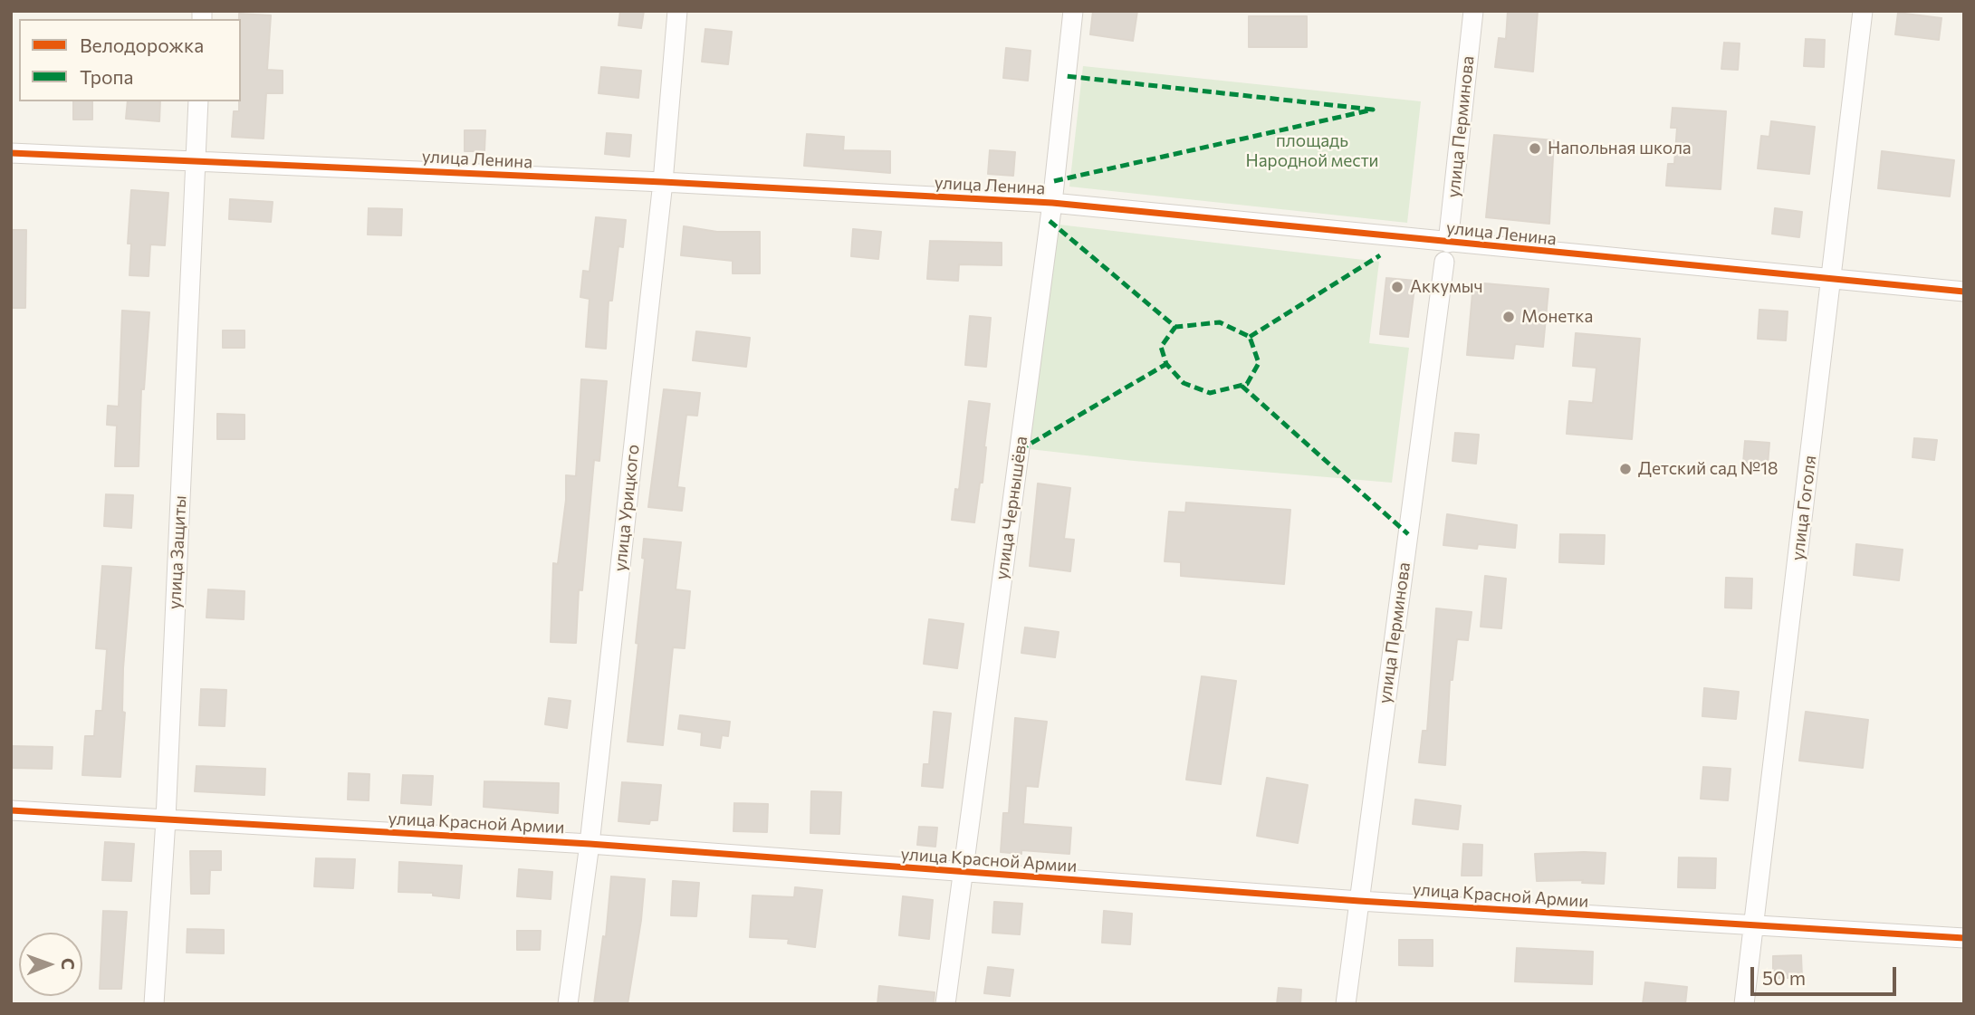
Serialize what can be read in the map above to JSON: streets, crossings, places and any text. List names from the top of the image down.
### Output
{
  "streets": {
    "street": [
      "улица Перминова",
      "улица Ленина",
      "улица Урицкого",
      "улица Чернышёва",
      "улица Гоголя",
      "улица Защиты",
      "улица Красной Армии"
    ]
  },
  "crossings": [
    ["улица Перминова", "улица Ленина"],
    ["улица Перминова", "улица Красной Армии"],
    ["улица Ленина", "улица Урицкого"],
    ["улица Ленина", "улица Чернышёва"],
    ["улица Ленина", "улица Гоголя"],
    ["улица Ленина", "улица Защиты"],
    ["улица Урицкого", "улица Красной Армии"],
    ["улица Чернышёва", "улица Красной Армии"],
    ["улица Гоголя", "улица Красной Армии"],
    ["улица Защиты", "улица Красной Армии"]
  ],
  "parks": ["площадь Народной мести"],
  "places": [
    "Напольная школа",
    "Аккумыч",
    "Монетка",
    "Детский сад №18"
  ],
  "legend": ["Велодорожка", "Тропа"],
  "scale_bar": "50 m",
  "north": "right"
}
